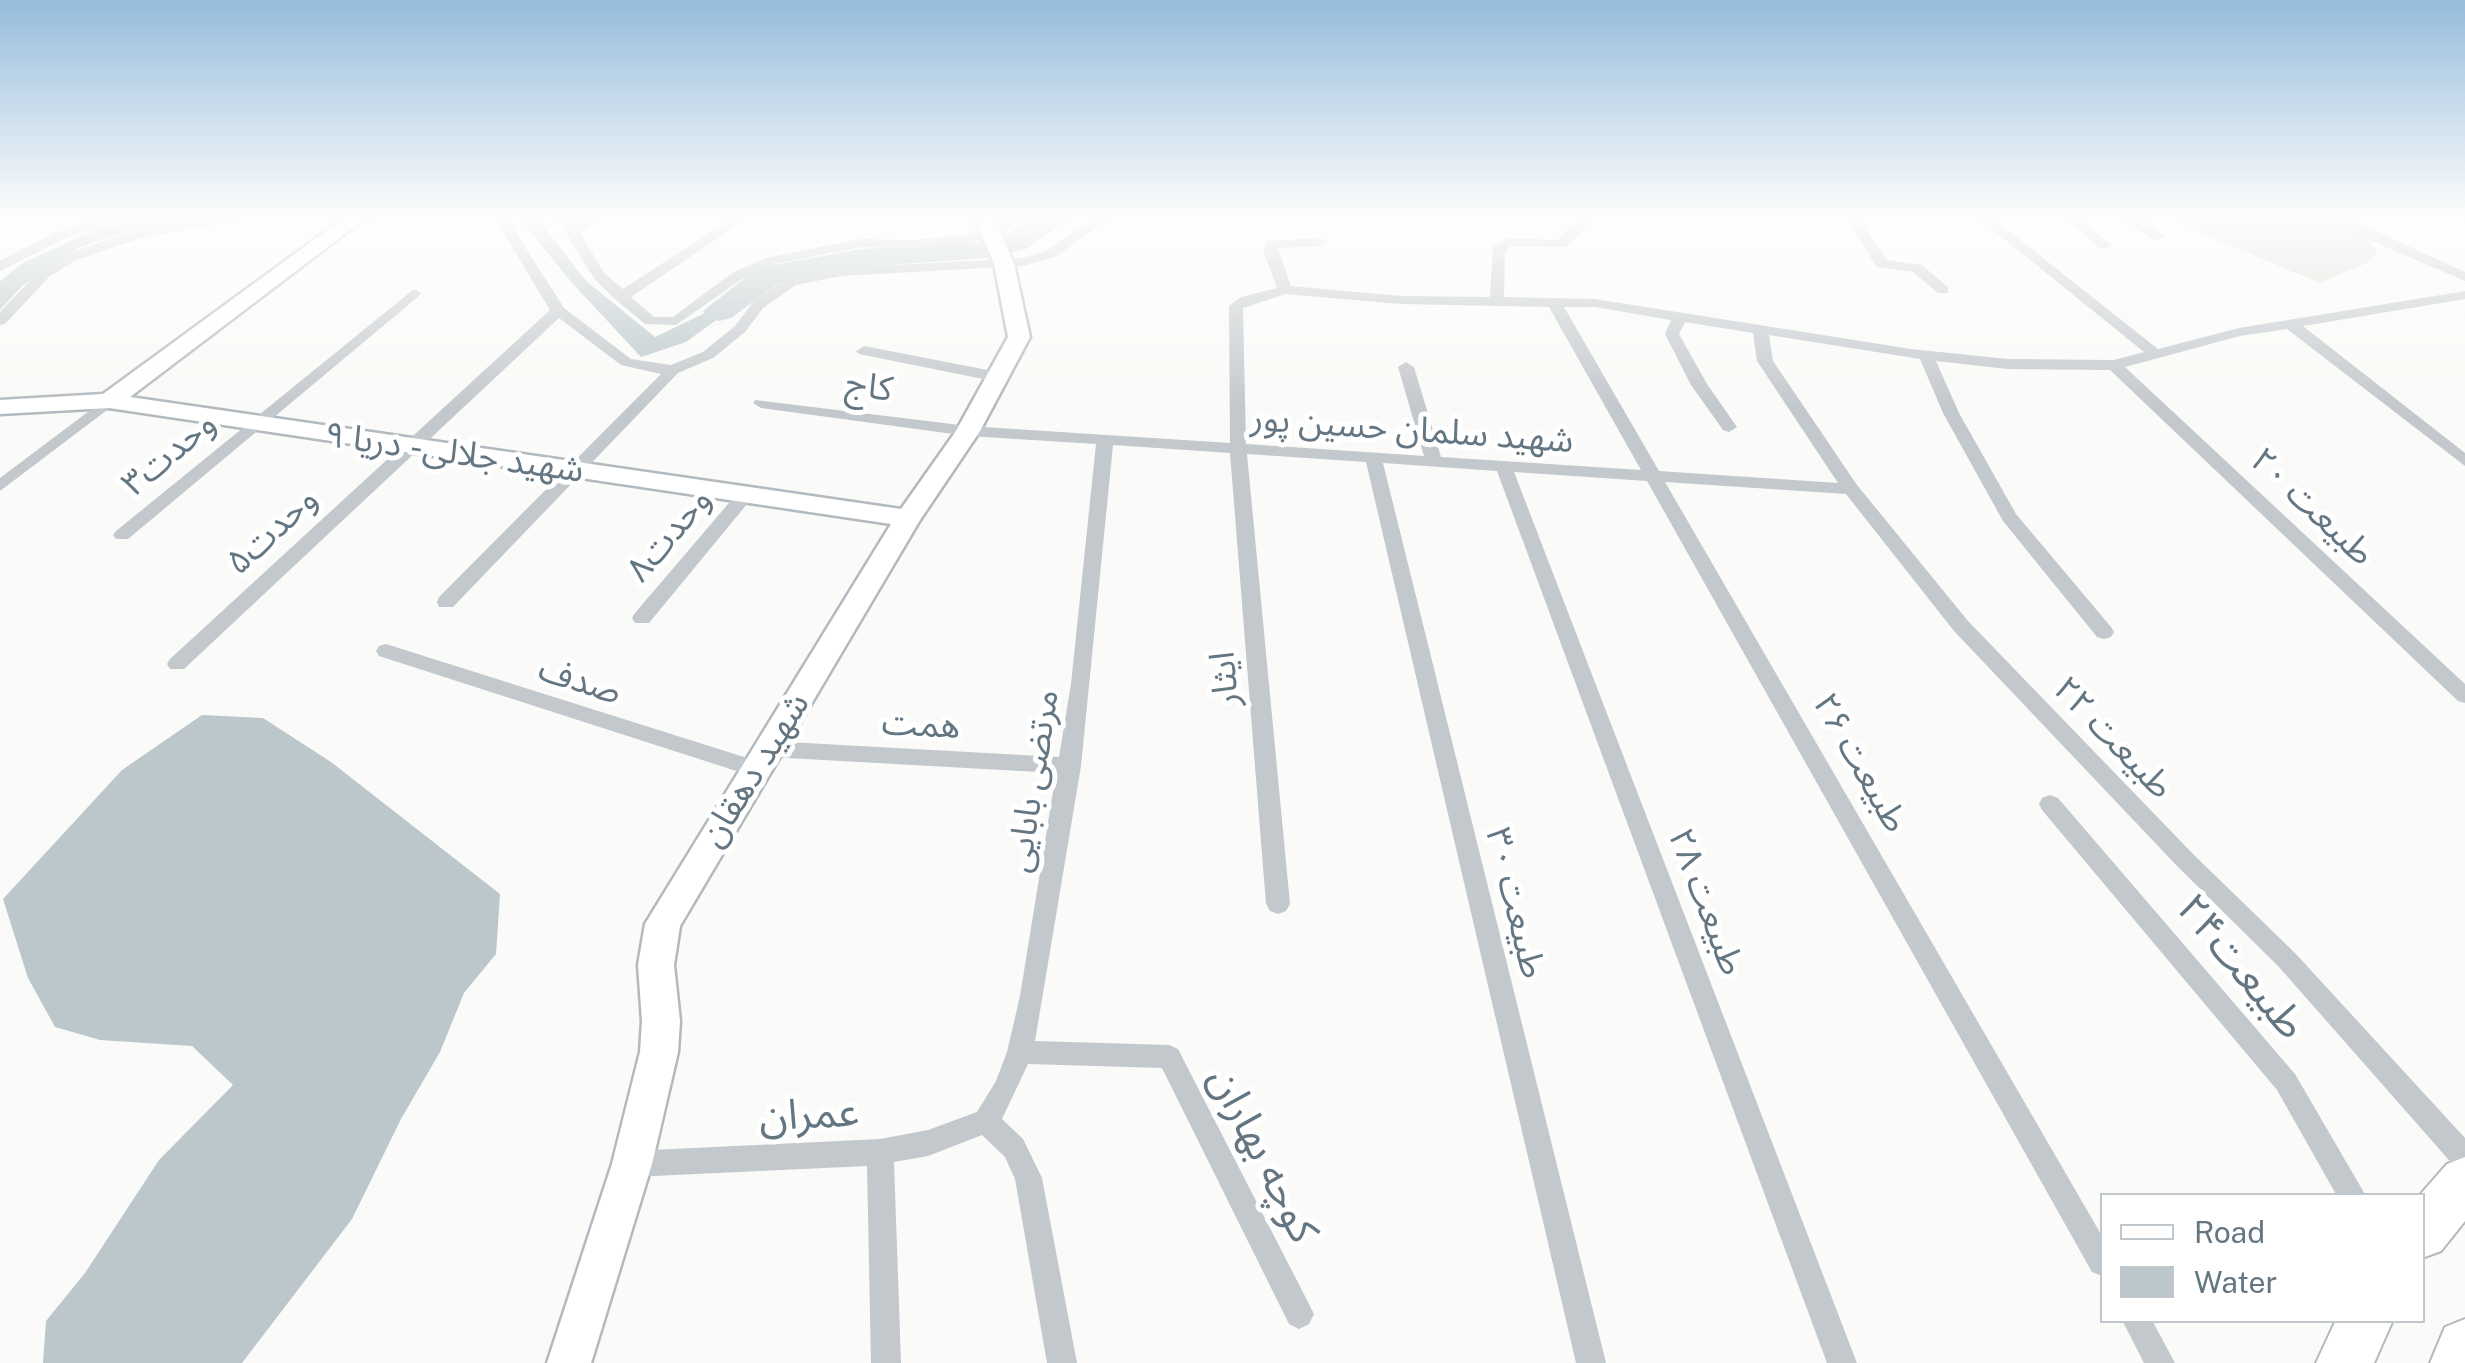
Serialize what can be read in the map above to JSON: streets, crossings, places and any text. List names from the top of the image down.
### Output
{
  "streets": {
    "street": [
      "کاج",
      "شهید سلمان حسین پور",
      "شهید جلالی- دریا ۹",
      "وحدت۳",
      "طبیعت ۲۰",
      "وحدت۵",
      "وحدت۸",
      "ایثار",
      "صدف",
      "همت",
      "طبیعت ۲۲",
      "طبیعت ۲۶",
      "شهید دهقان",
      "مرتضی بابایی",
      "طبیعت ۲۸",
      "طبیعت ۳۰",
      "طبیعت۲۴",
      "عمران",
      "کوچه بهاران"
    ]
  },
  "crossings": [
    ["کاج", "شهید سلمان حسین پور"],
    ["کاج", "شهید دهقان"],
    ["شهید سلمان حسین پور", "ایثار"],
    ["شهید سلمان حسین پور", "طبیعت ۲۲"],
    ["شهید سلمان حسین پور", "طبیعت ۲۶"],
    ["شهید سلمان حسین پور", "شهید دهقان"],
    ["شهید سلمان حسین پور", "مرتضی بابایی"],
    ["شهید سلمان حسین پور", "طبیعت ۲۸"],
    ["شهید سلمان حسین پور", "طبیعت ۳۰"],
    ["شهید جلالی- دریا ۹", "وحدت۳"],
    ["شهید جلالی- دریا ۹", "وحدت۵"],
    ["شهید جلالی- دریا ۹", "وحدت۸"],
    ["شهید جلالی- دریا ۹", "شهید دهقان"],
    ["صدف", "همت"],
    ["صدف", "شهید دهقان"],
    ["همت", "شهید دهقان"],
    ["همت", "مرتضی بابایی"],
    ["شهید دهقان", "عمران"],
    ["مرتضی بابایی", "عمران"],
    ["مرتضی بابایی", "کوچه بهاران"]
  ],
  "legend": ["Road", "Water"]
}
